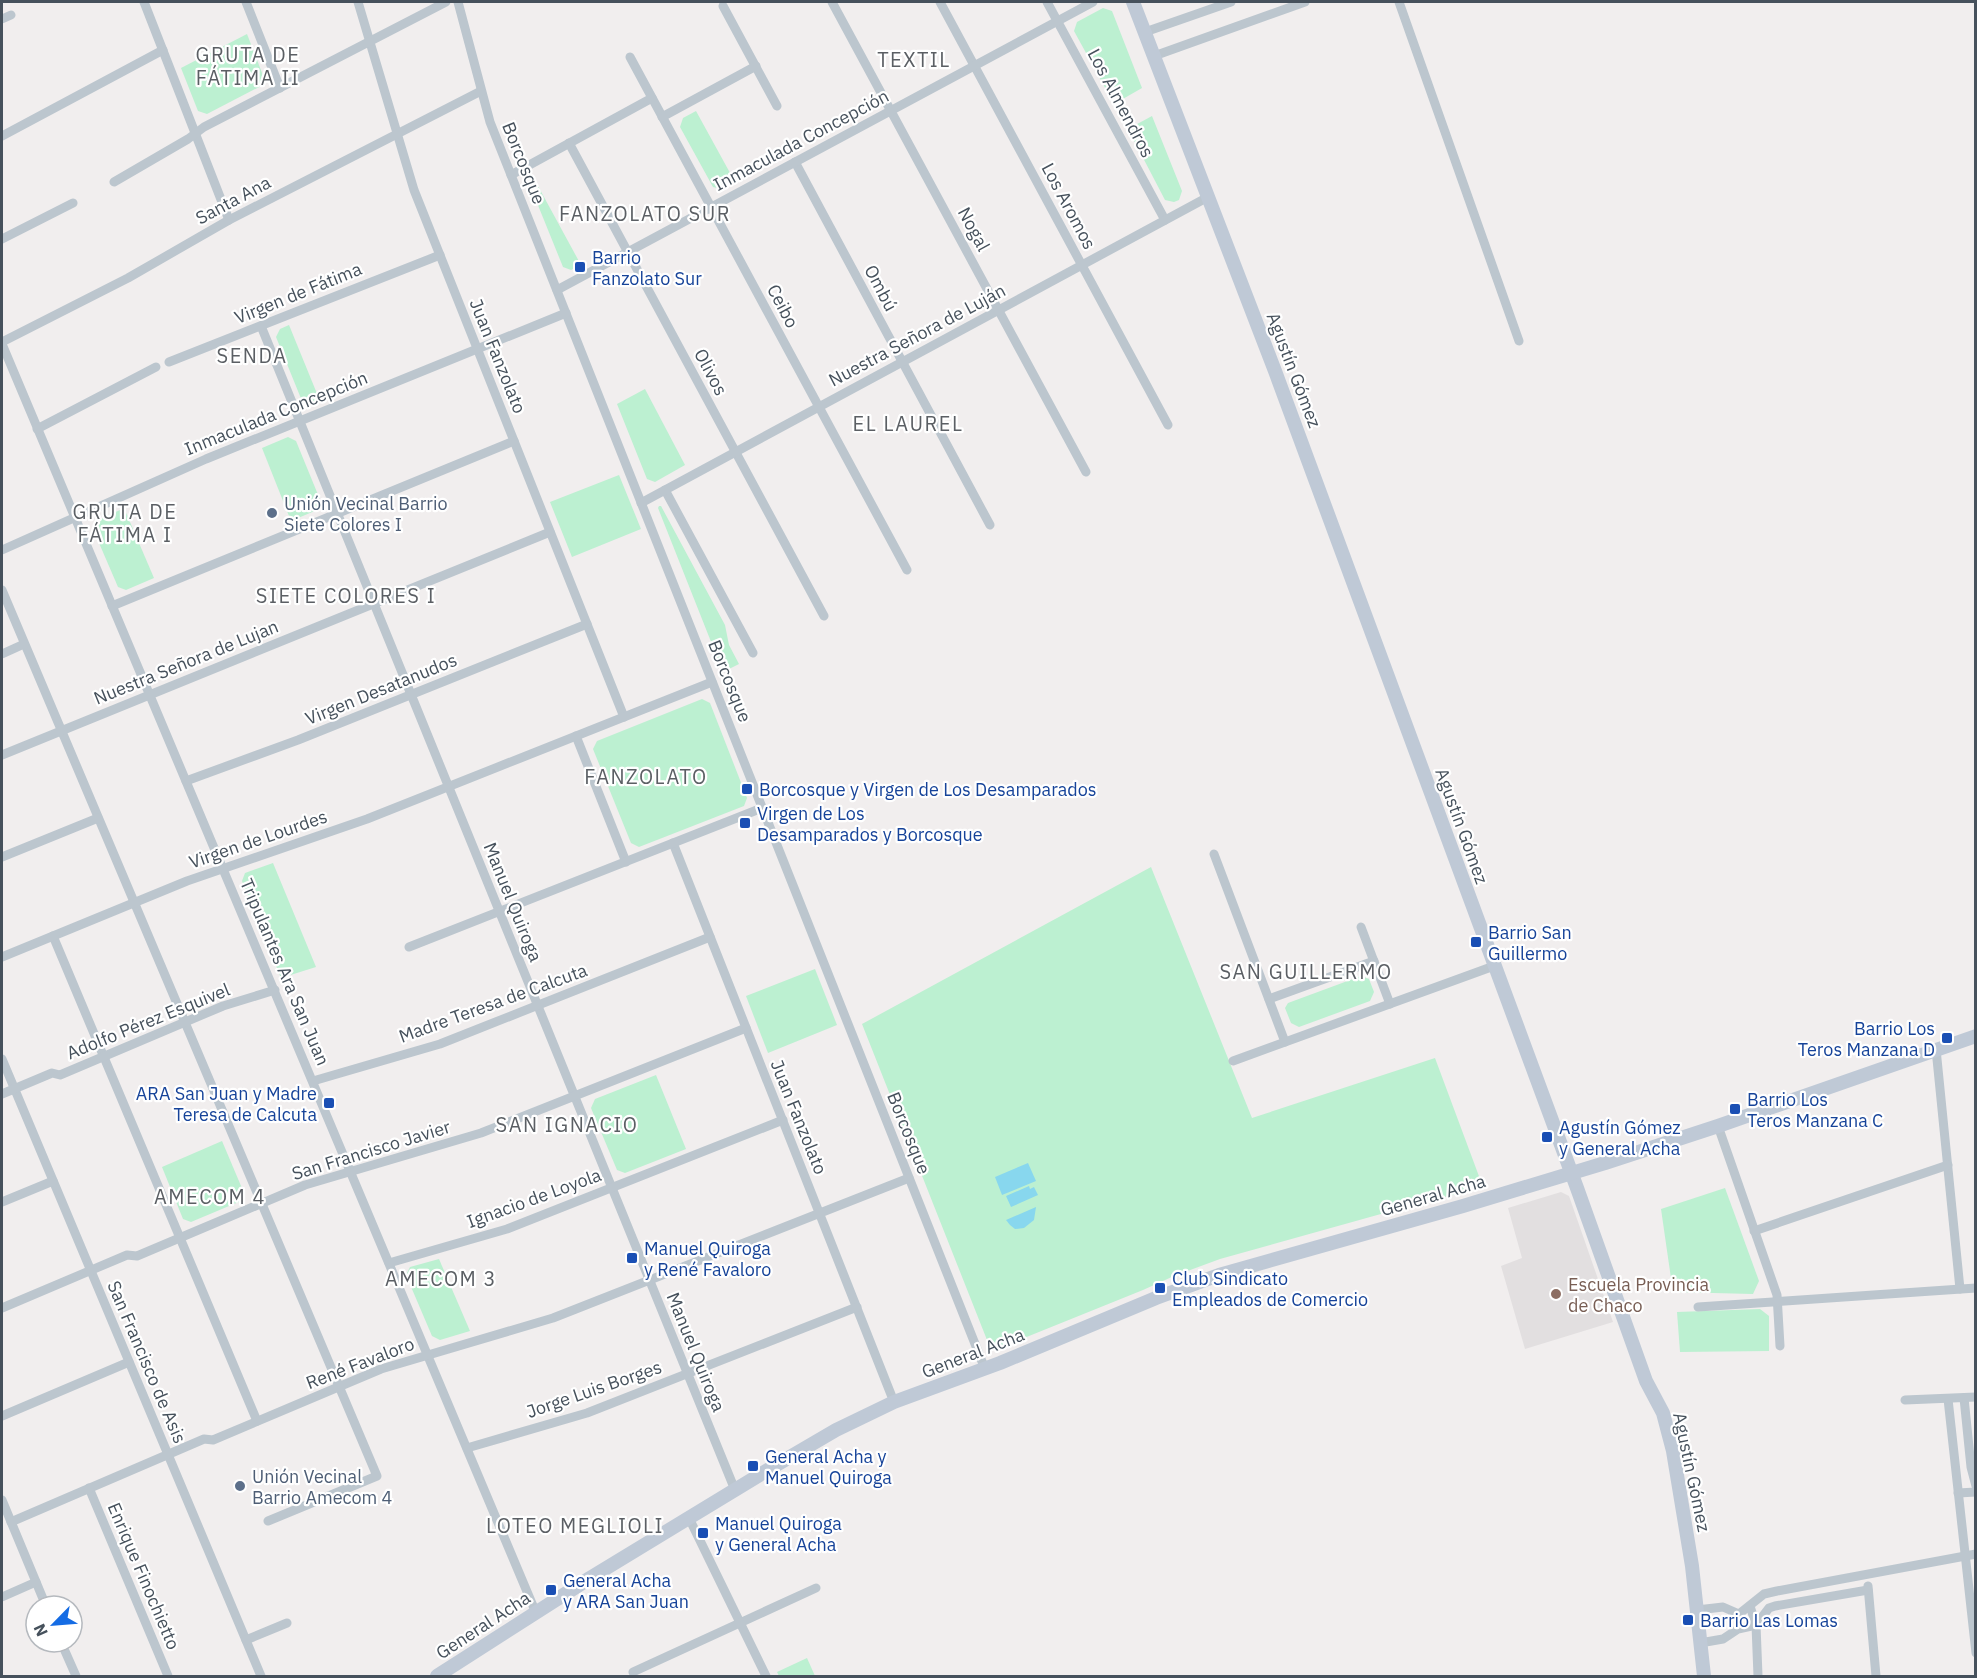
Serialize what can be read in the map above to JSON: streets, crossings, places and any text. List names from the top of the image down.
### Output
{
  "streets": {
    "main road": ["Agustín Gómez", "General Acha"],
    "street": [
      "Los Almendros",
      "Inmaculada Concepción",
      "Borcosque",
      "Santa Ana",
      "Los Aromos",
      "Nogal",
      "Ombú",
      "Virgen de Fátima",
      "Ceibo",
      "Nuestra Señora de Luján",
      "Juan Fanzolato",
      "Olivos",
      "Nuestra Señora de Lujan",
      "Virgen Desatanudos",
      "Virgen de Lourdes",
      "Manuel Quiroga",
      "Tripulantes Ara San Juan",
      "Madre Teresa de Calcuta",
      "Adolfo Pérez Esquivel",
      "San Francisco Javier",
      "Ignacio de Loyola",
      "San Francisco de Asis",
      "René Favaloro",
      "Jorge Luis Borges",
      "Enrique Finochietto"
    ]
  },
  "crossings": [
    ["Los Almendros", "Inmaculada Concepción"],
    ["Los Almendros", "Nuestra Señora de Luján"],
    ["Inmaculada Concepción", "Borcosque"],
    ["Inmaculada Concepción", "Los Aromos"],
    ["Inmaculada Concepción", "Nogal"],
    ["Inmaculada Concepción", "Ombú"],
    ["Inmaculada Concepción", "Ceibo"],
    ["Inmaculada Concepción", "Juan Fanzolato"],
    ["Inmaculada Concepción", "Olivos"],
    ["Inmaculada Concepción", "Manuel Quiroga"],
    ["Inmaculada Concepción", "Tripulantes Ara San Juan"],
    ["Borcosque", "Santa Ana"],
    ["Borcosque", "Nuestra Señora de Luján"],
    ["Borcosque", "Virgen de Lourdes"],
    ["Borcosque", "General Acha"],
    ["Borcosque", "René Favaloro"],
    ["Santa Ana", "Juan Fanzolato"],
    ["Santa Ana", "Tripulantes Ara San Juan"],
    ["Los Aromos", "Nuestra Señora de Luján"],
    ["Nogal", "Nuestra Señora de Luján"],
    ["Ombú", "Nuestra Señora de Luján"],
    ["Virgen de Fátima", "Juan Fanzolato"],
    ["Virgen de Fátima", "Manuel Quiroga"],
    ["Ceibo", "Nuestra Señora de Luján"],
    ["Nuestra Señora de Luján", "Agustín Gómez"],
    ["Nuestra Señora de Luján", "Olivos"],
    ["Juan Fanzolato", "Nuestra Señora de Lujan"],
    ["Juan Fanzolato", "Virgen Desatanudos"],
    ["Juan Fanzolato", "Virgen de Lourdes"],
    ["Juan Fanzolato", "Madre Teresa de Calcuta"],
    ["Juan Fanzolato", "San Francisco Javier"],
    ["Juan Fanzolato", "General Acha"],
    ["Juan Fanzolato", "Ignacio de Loyola"],
    ["Juan Fanzolato", "René Favaloro"],
    ["Juan Fanzolato", "Jorge Luis Borges"],
    ["Agustín Gómez", "General Acha"],
    ["Nuestra Señora de Lujan", "Manuel Quiroga"],
    ["Nuestra Señora de Lujan", "Tripulantes Ara San Juan"],
    ["Virgen Desatanudos", "Manuel Quiroga"],
    ["Virgen Desatanudos", "Tripulantes Ara San Juan"],
    ["Virgen de Lourdes", "Manuel Quiroga"],
    ["Virgen de Lourdes", "Tripulantes Ara San Juan"],
    ["Manuel Quiroga", "Madre Teresa de Calcuta"],
    ["Manuel Quiroga", "San Francisco Javier"],
    ["Manuel Quiroga", "General Acha"],
    ["Manuel Quiroga", "Ignacio de Loyola"],
    ["Manuel Quiroga", "René Favaloro"],
    ["Manuel Quiroga", "Jorge Luis Borges"],
    ["Tripulantes Ara San Juan", "Madre Teresa de Calcuta"],
    ["Tripulantes Ara San Juan", "Adolfo Pérez Esquivel"],
    ["Tripulantes Ara San Juan", "San Francisco Javier"],
    ["Tripulantes Ara San Juan", "General Acha"],
    ["Tripulantes Ara San Juan", "Ignacio de Loyola"],
    ["Tripulantes Ara San Juan", "René Favaloro"],
    ["Tripulantes Ara San Juan", "Jorge Luis Borges"],
    ["Adolfo Pérez Esquivel", "San Francisco de Asis"],
    ["San Francisco Javier", "San Francisco de Asis"],
    ["San Francisco de Asis", "René Favaloro"],
    ["René Favaloro", "Enrique Finochietto"]
  ],
  "districts": [
    "GRUTA DE FÁTIMA II",
    "TEXTIL",
    "FANZOLATO SUR",
    "SENDA",
    "EL LAUREL",
    "GRUTA DE FÁTIMA I",
    "SIETE COLORES I",
    "FANZOLATO",
    "SAN GUILLERMO",
    "SAN IGNACIO",
    "AMECOM 4",
    "AMECOM 3",
    "LOTEO MEGLIOLI"
  ],
  "places": {
    "transit": [
      "Barrio Fanzolato Sur",
      "Borcosque y Virgen de Los Desamparados",
      "Virgen de Los Desamparados y Borcosque",
      "Barrio San Guillermo",
      "Barrio Los Teros Manzana D",
      "ARA San Juan y Madre Teresa de Calcuta",
      "Barrio Los Teros Manzana C",
      "Agustín Gómez y General Acha",
      "Manuel Quiroga y René Favaloro",
      "Club Sindicato Empleados de Comercio",
      "General Acha y Manuel Quiroga",
      "Manuel Quiroga y General Acha",
      "General Acha y ARA San Juan",
      "Barrio Las Lomas"
    ],
    "other": ["Unión Vecinal Barrio Siete Colores I", "Escuela Provincia de Chaco", "Unión Vecinal Barrio Amecom 4"]
  },
  "north": "bottom left"
}
